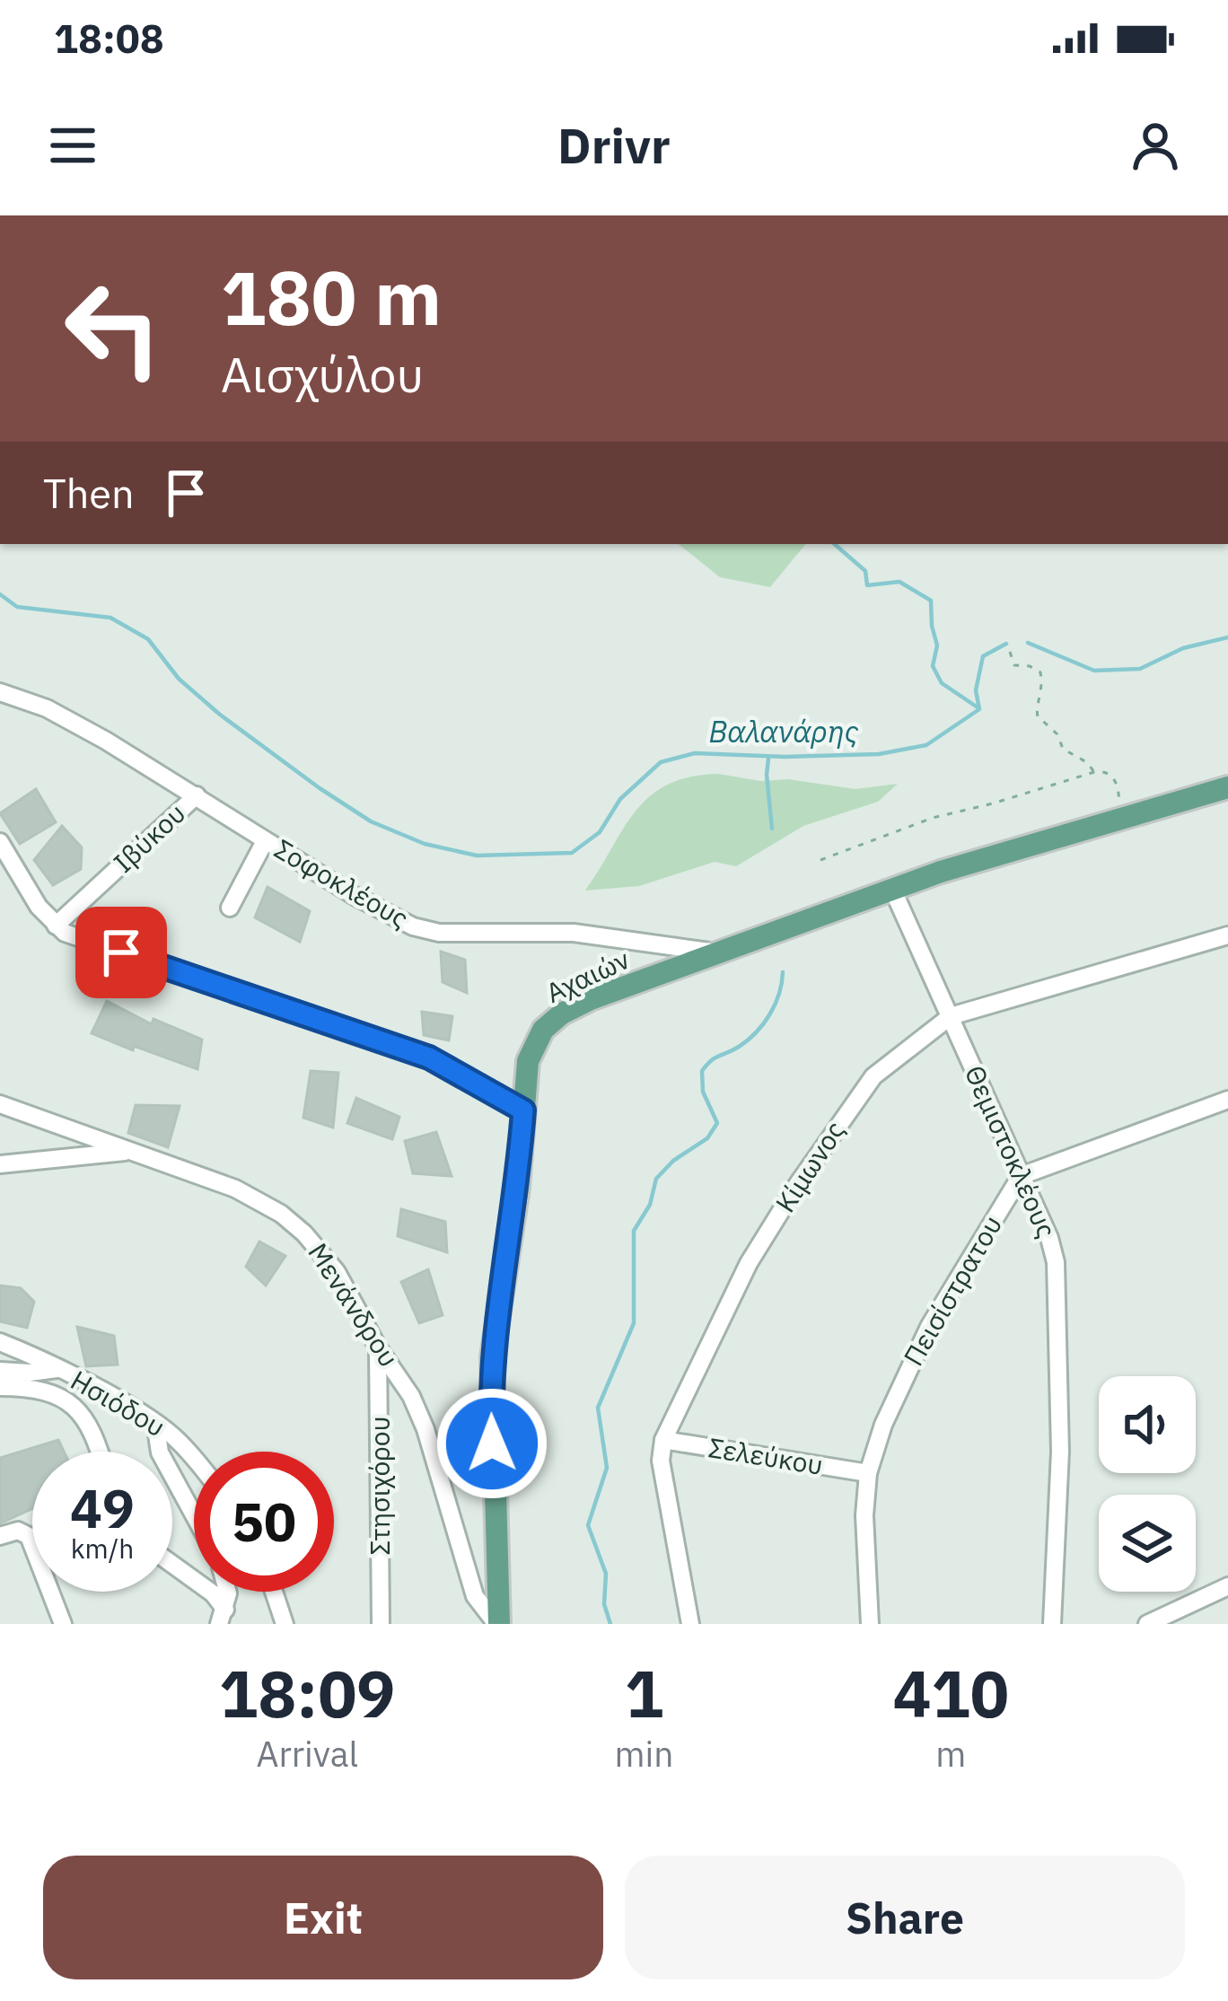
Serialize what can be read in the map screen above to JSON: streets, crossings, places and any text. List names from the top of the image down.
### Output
{
  "streets": {
    "main road": ["Αχαιών"],
    "street": [
      "Ιβύκου",
      "Σοφοκλέους",
      "Θεμιστοκλέους",
      "Κίμωνος",
      "Πεισίστρατου",
      "Μενάνδρου",
      "Ησιόδου",
      "Σελεύκου",
      "Στησιχόρου"
    ]
  },
  "crossings": [
    ["Ιβύκου", "Σοφοκλέους"],
    ["Σοφοκλέους", "Αχαιών"],
    ["Αχαιών", "Θεμιστοκλέους"],
    ["Αχαιών", "Μενάνδρου"],
    ["Θεμιστοκλέους", "Κίμωνος"],
    ["Θεμιστοκλέους", "Πεισίστρατου"],
    ["Κίμωνος", "Σελεύκου"],
    ["Πεισίστρατου", "Σελεύκου"],
    ["Μενάνδρου", "Στησιχόρου"]
  ],
  "water": ["Βαλανάρης"],
  "page": {
    "status": "18:08",
    "header": "Drivr",
    "turn": ["180 m", "Αισχύλου"],
    "then": "Then",
    "speed": "49 km/h",
    "limit": "50",
    "eta": [
      "18:09",
      "Arrival",
      "1",
      "min",
      "410",
      "m"
    ],
    "buttons": ["Exit", "Share"]
  }
}
